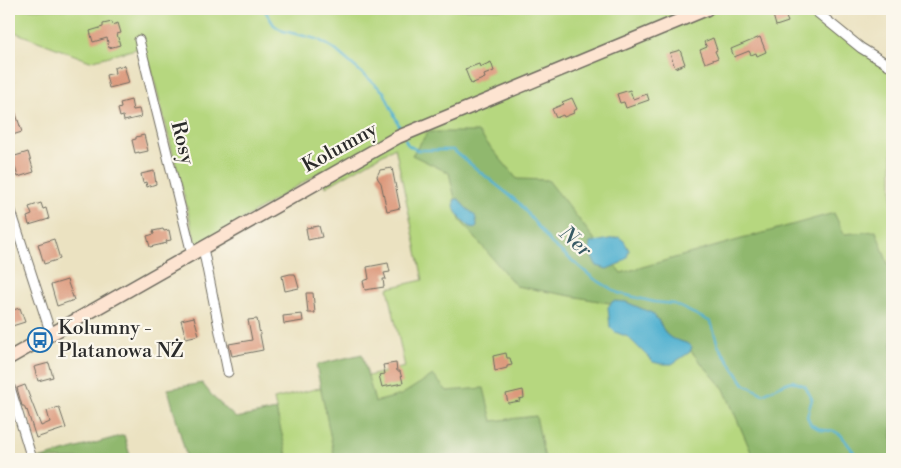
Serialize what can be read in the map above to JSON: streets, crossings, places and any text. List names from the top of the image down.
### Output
{
  "streets": {
    "street": ["Rosy", "Kolumny"]
  },
  "crossings": [
    ["Rosy", "Kolumny"]
  ],
  "water": ["Ner"],
  "places": {
    "bus stop": ["Kolumny - Platanowa NŻ"]
  }
}
